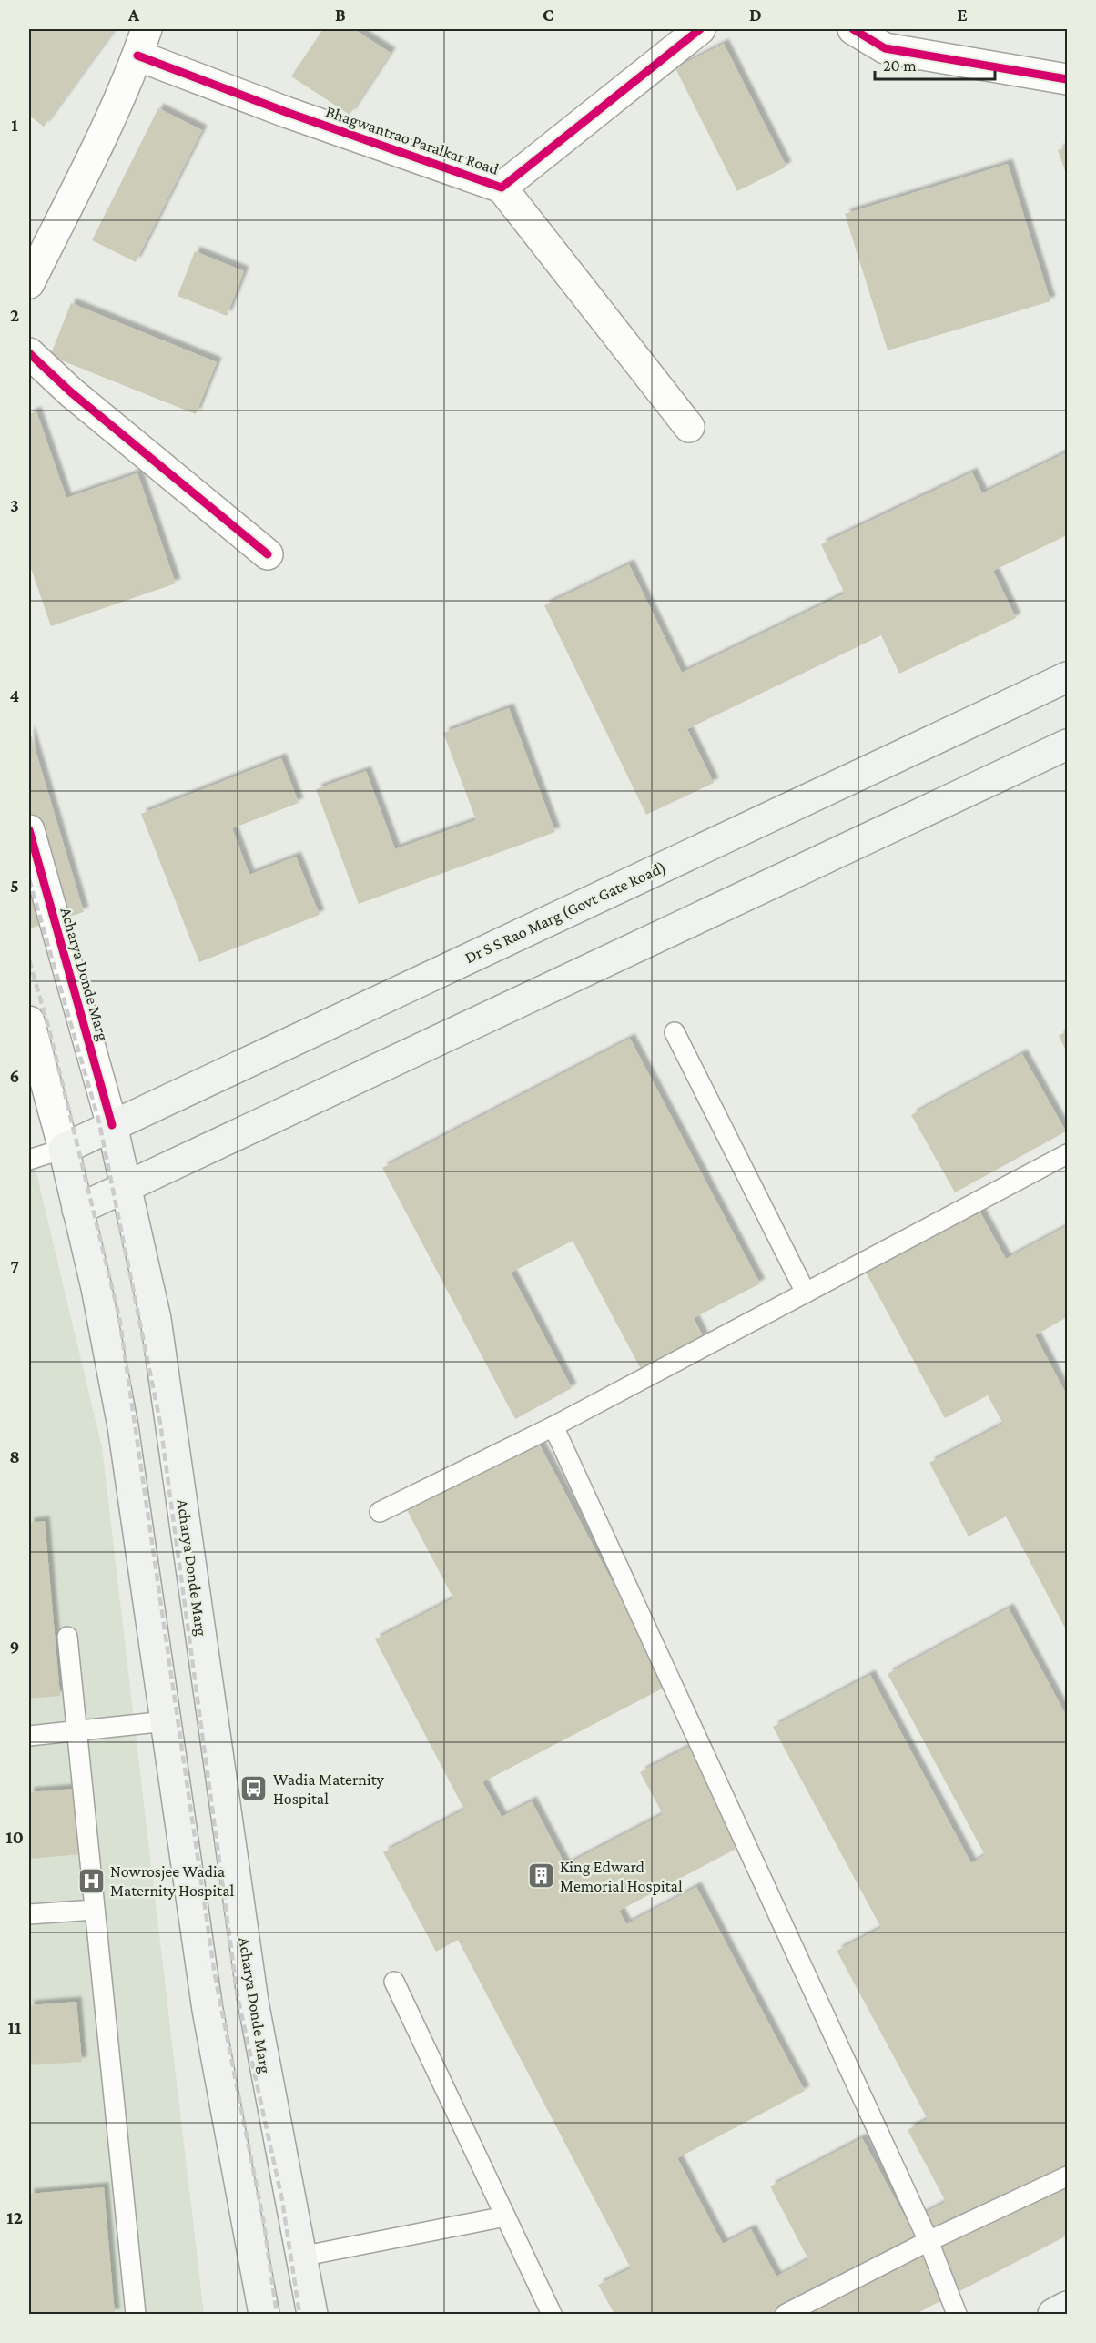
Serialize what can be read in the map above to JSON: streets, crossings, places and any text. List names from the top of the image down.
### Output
{
  "streets": {
    "main road": ["Dr S S Rao Marg (Govt Gate Road)", "Acharya Donde Marg"],
    "street": ["Bhagwantrao Paralkar Road"]
  },
  "crossings": [
    ["Dr S S Rao Marg (Govt Gate Road)", "Acharya Donde Marg"]
  ],
  "places": {
    "bus stop": ["Wadia Maternity Hospital"],
    "building": ["King Edward Memorial Hospital"],
    "hospital": ["Nowrosjee Wadia Maternity Hospital"]
  },
  "scale_bar": "20 m",
  "grid": {
    "columns": [
      "A",
      "B",
      "C",
      "D",
      "E"
    ],
    "rows": [
      "1",
      "2",
      "3",
      "4",
      "5",
      "6",
      "7",
      "8",
      "9",
      "10",
      "11",
      "12"
    ]
  }
}
